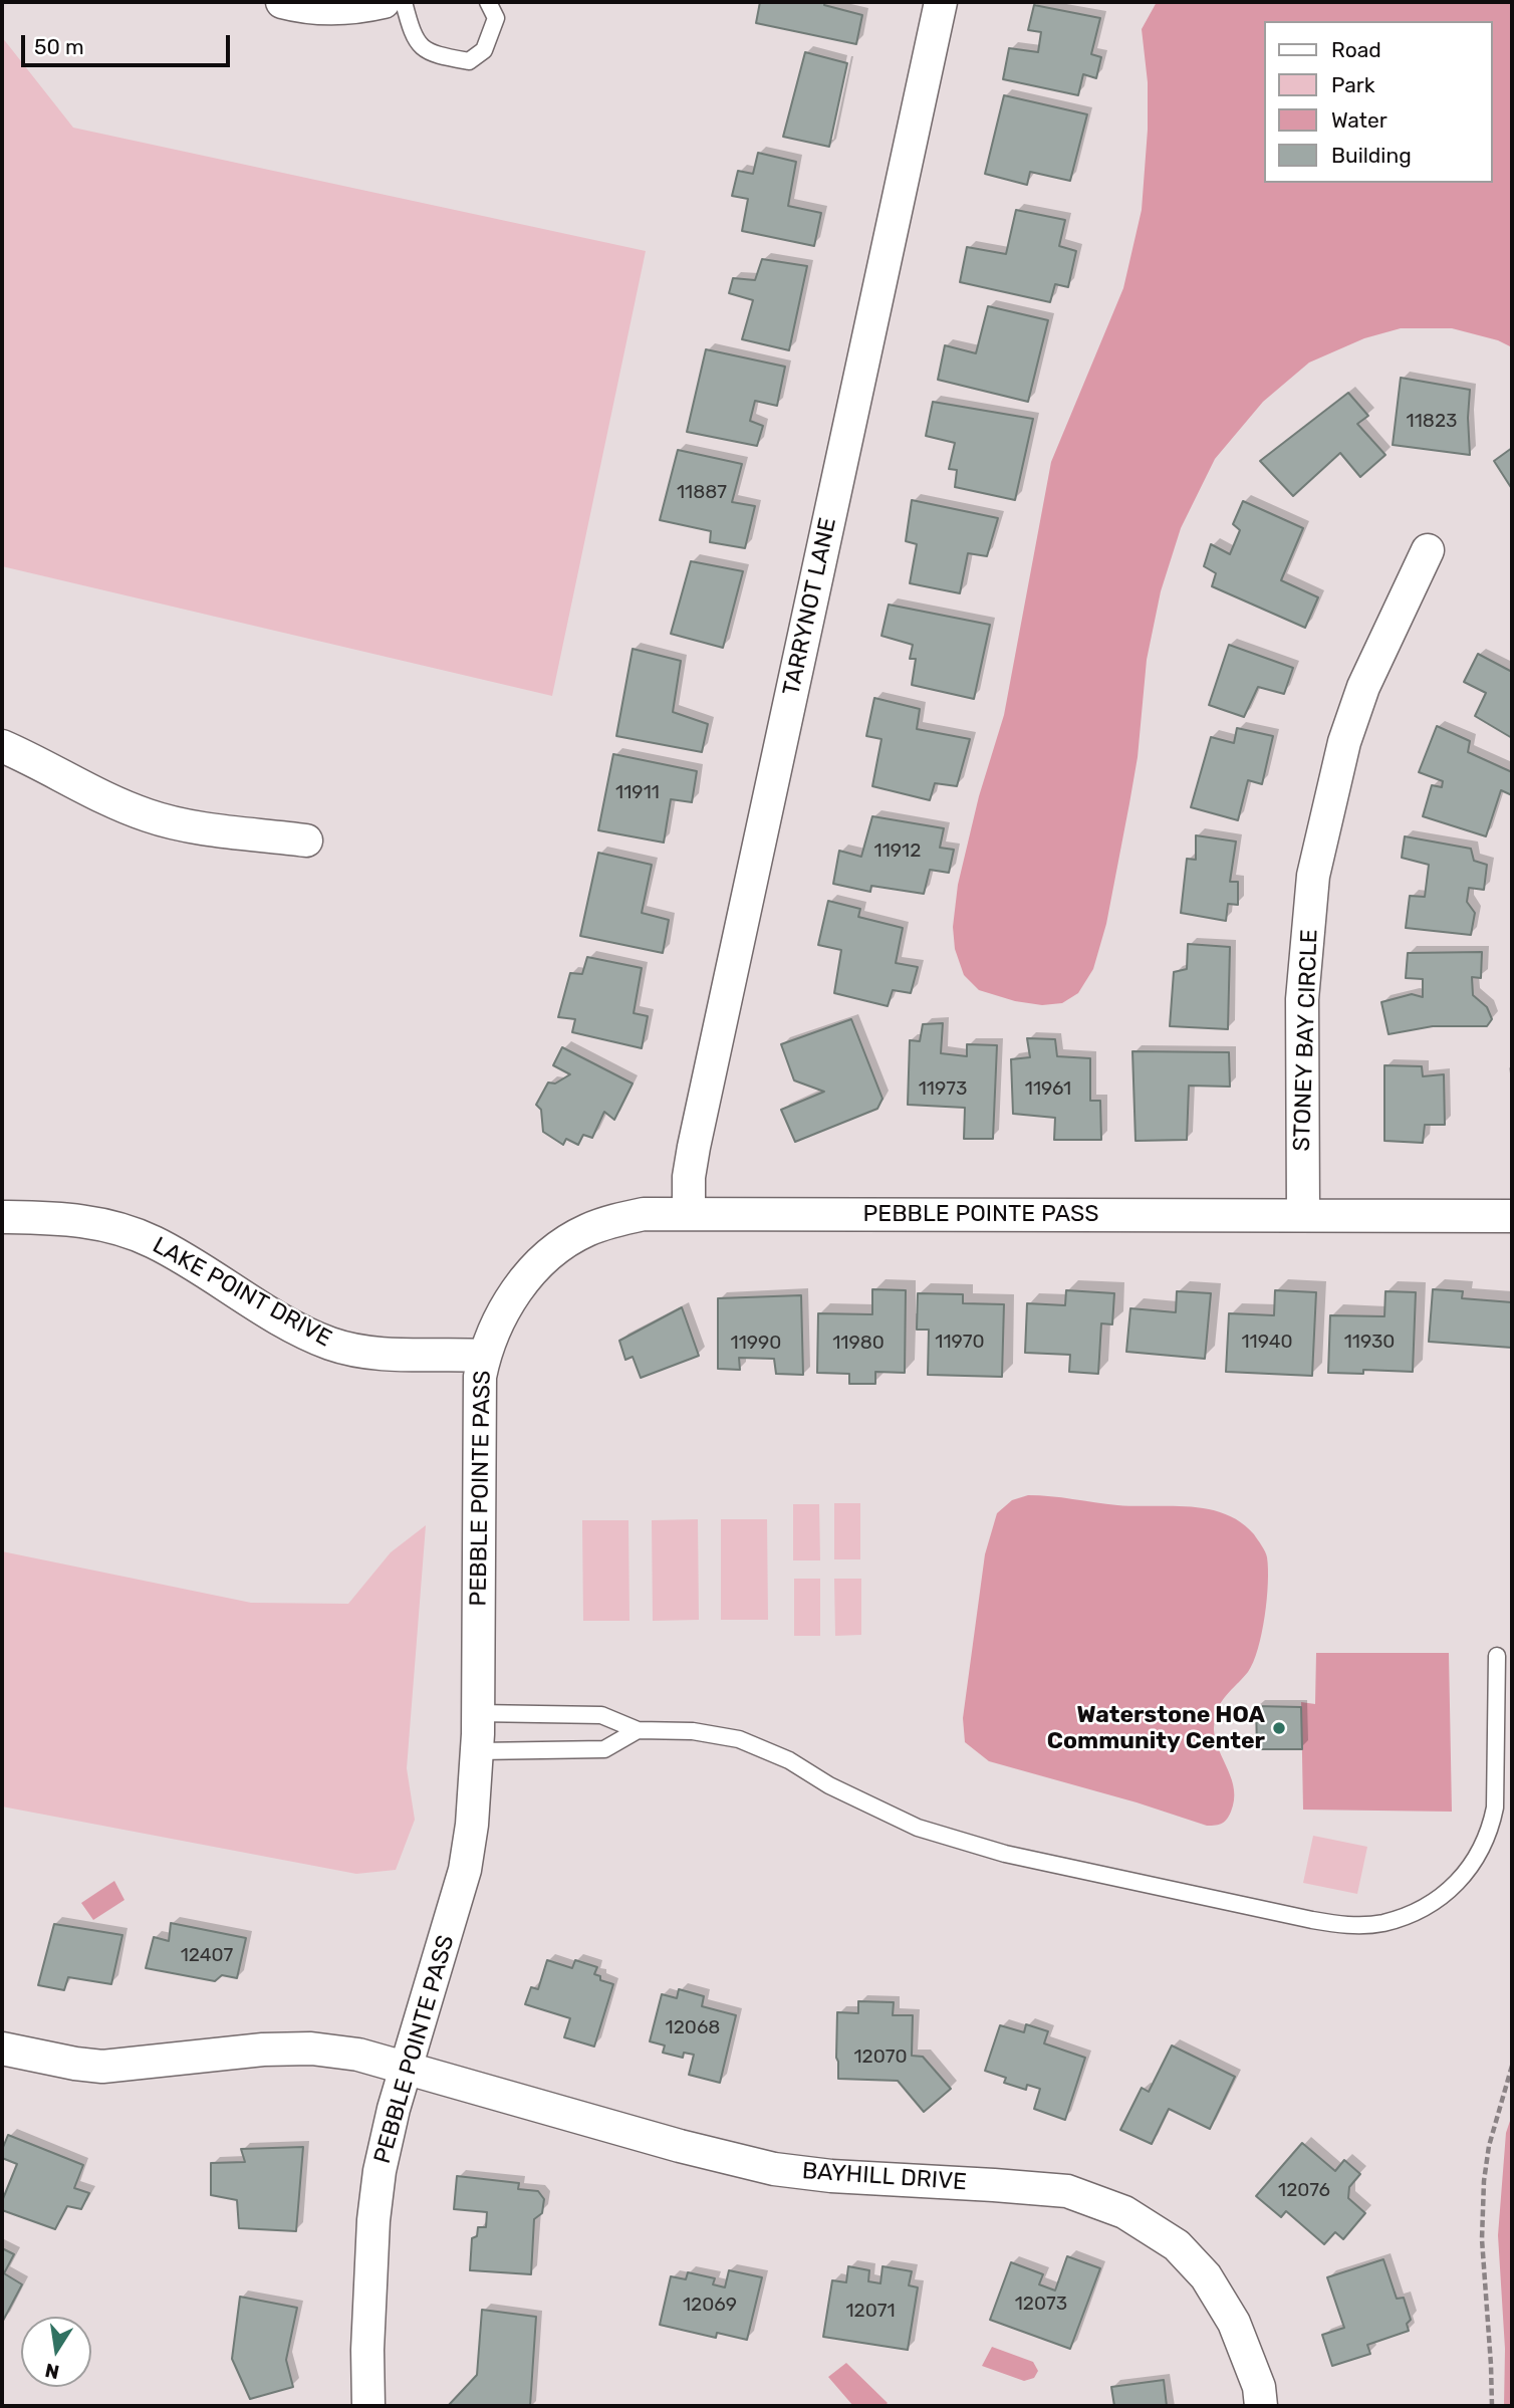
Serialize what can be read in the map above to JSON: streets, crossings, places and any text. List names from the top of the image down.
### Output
{
  "streets": {
    "street": [
      "TARRYNOT LANE",
      "STONEY BAY CIRCLE",
      "PEBBLE POINTE PASS",
      "LAKE POINT DRIVE",
      "BAYHILL DRIVE"
    ]
  },
  "crossings": [
    ["TARRYNOT LANE", "PEBBLE POINTE PASS"],
    ["STONEY BAY CIRCLE", "PEBBLE POINTE PASS"],
    ["PEBBLE POINTE PASS", "LAKE POINT DRIVE"],
    ["PEBBLE POINTE PASS", "BAYHILL DRIVE"]
  ],
  "places": ["Waterstone HOA Community Center"],
  "house_numbers": [
    "11823",
    "11887",
    "11911",
    "11912",
    "11973",
    "11961",
    "11970",
    "11940",
    "11930",
    "11990",
    "11980",
    "12407",
    "12068",
    "12070",
    "12076",
    "12073",
    "12069",
    "12071"
  ],
  "legend": [
    "Road",
    "Park",
    "Water",
    "Building"
  ],
  "scale_bar": "50 m",
  "north": "bottom"
}
